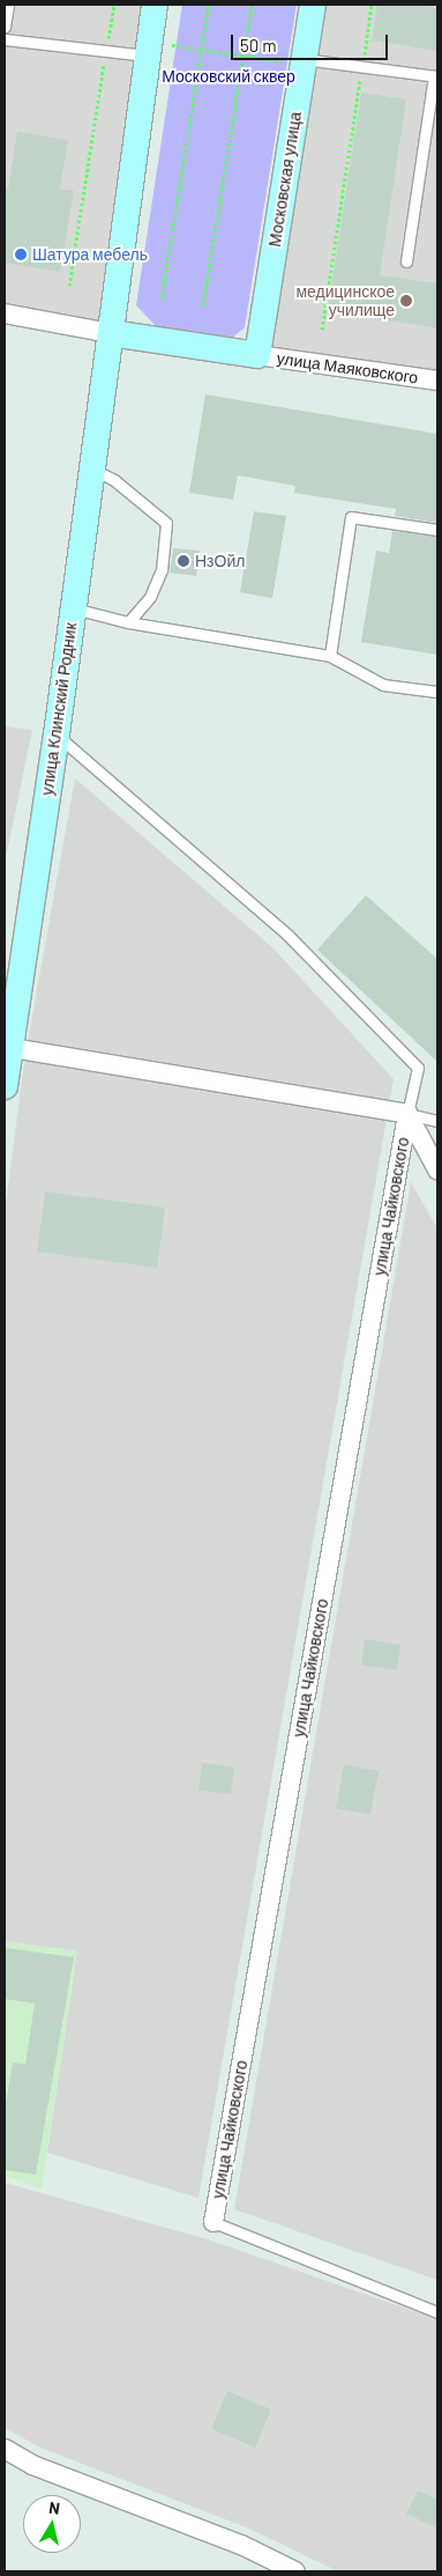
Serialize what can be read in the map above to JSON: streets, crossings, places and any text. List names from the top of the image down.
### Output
{
  "streets": {
    "main road": ["Московская улица", "улица Клинский Родник"],
    "street": ["улица Маяковского", "улица Чайковского"]
  },
  "crossings": [
    ["Московская улица", "улица Маяковского"]
  ],
  "parks": ["Московский сквер"],
  "places": ["Шатура мебель", "медицинское училище", "НзОйл"],
  "scale_bar": "50 m",
  "north": "top"
}
